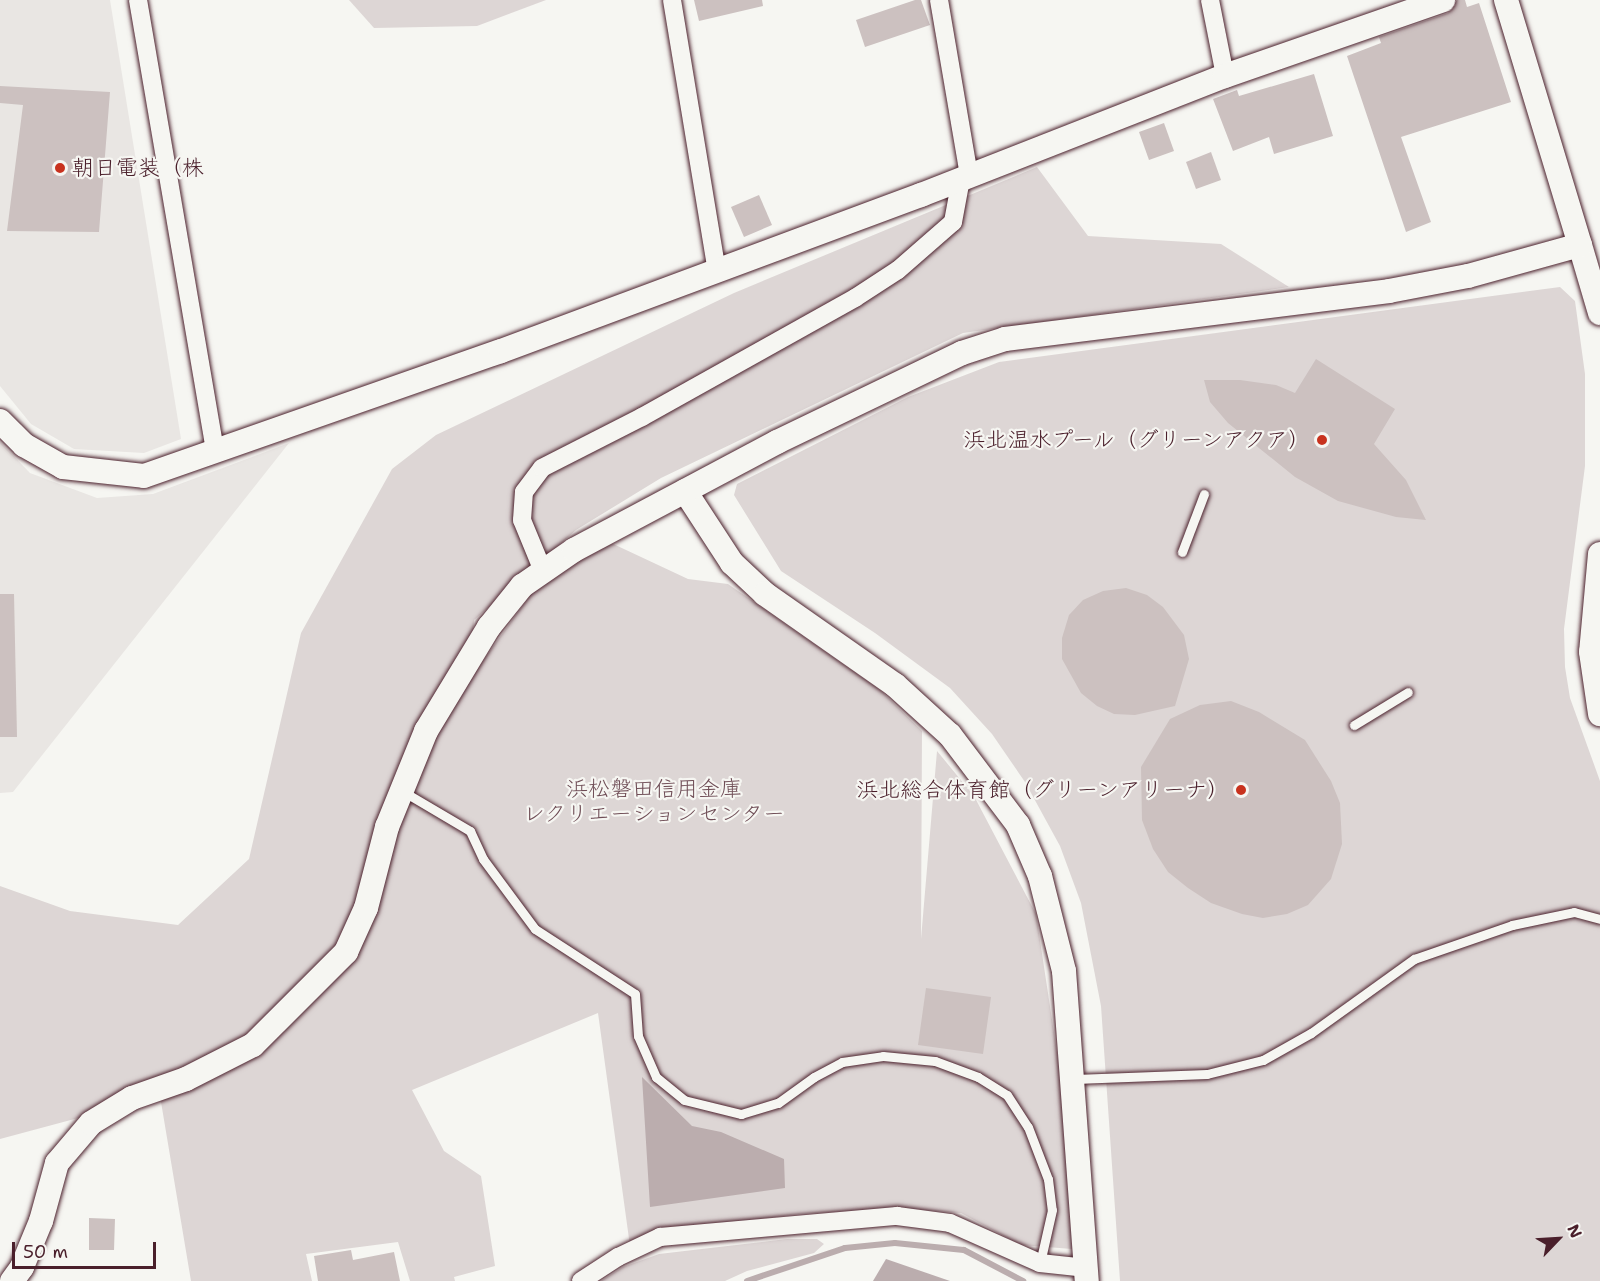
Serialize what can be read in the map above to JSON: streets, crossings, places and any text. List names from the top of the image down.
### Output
{
  "parks": ["浜松磐田信用金庫 レクリエーションセンター"],
  "places": ["朝日電装（株", "浜北温水プール（グリーンアクア）", "浜北総合体育館（グリーンアリーナ）"],
  "scale_bar": "50 m",
  "north": "top right"
}
